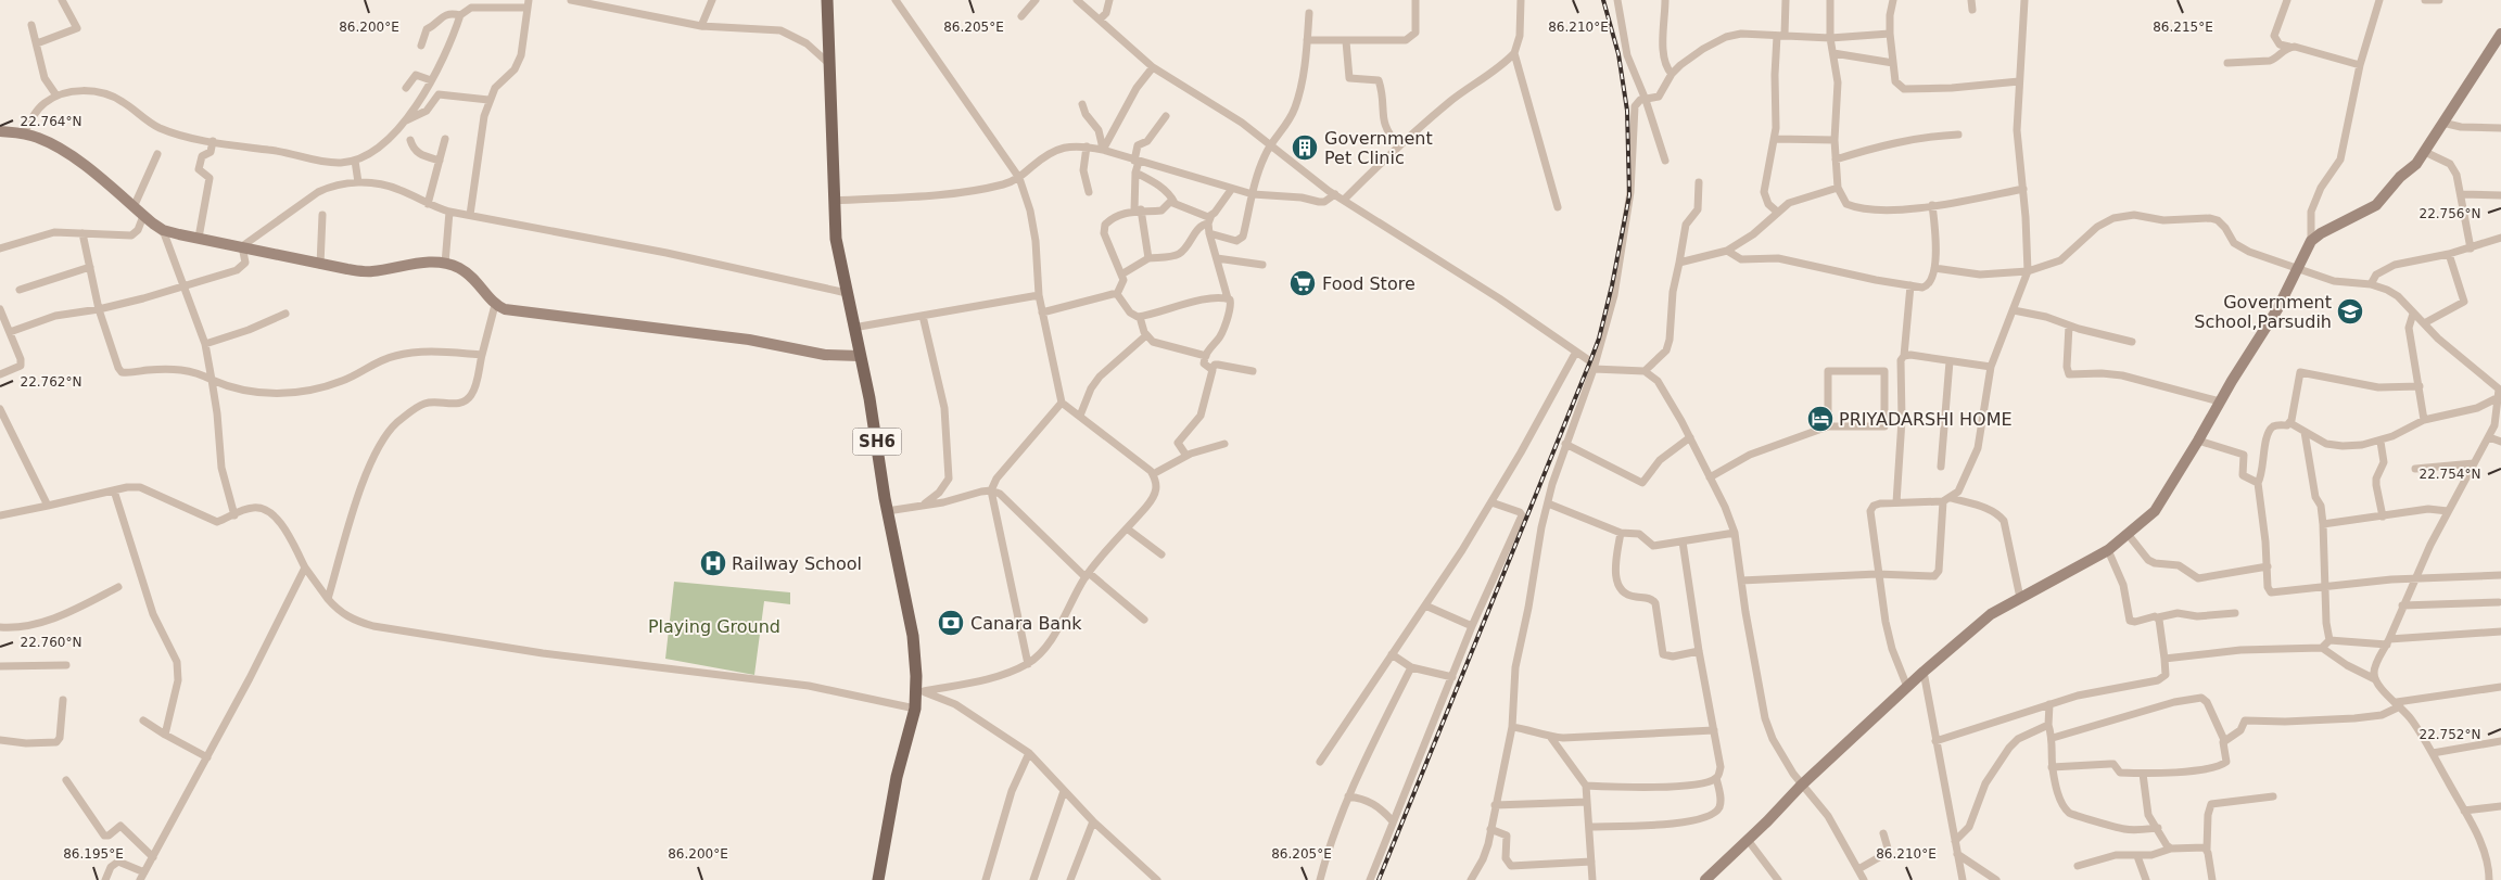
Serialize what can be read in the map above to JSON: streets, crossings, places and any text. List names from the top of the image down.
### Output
{
  "streets": {
    "main road": ["SH6"]
  },
  "parks": ["Playing Ground"],
  "places": {
    "building": ["Government Pet Clinic"],
    "supermarket": ["Food Store"],
    "school or university": ["Government School,Parsudih"],
    "hotel": ["PRIYADARSHI HOME"],
    "hospital": ["Railway School"],
    "bank": ["Canara Bank"]
  },
  "coordinates": [
    "86.200°E",
    "86.205°E",
    "86.210°E",
    "86.215°E",
    "22.764°N",
    "22.756°N",
    "22.762°N",
    "22.754°N",
    "22.760°N",
    "22.752°N",
    "86.195°E"
  ]
}
